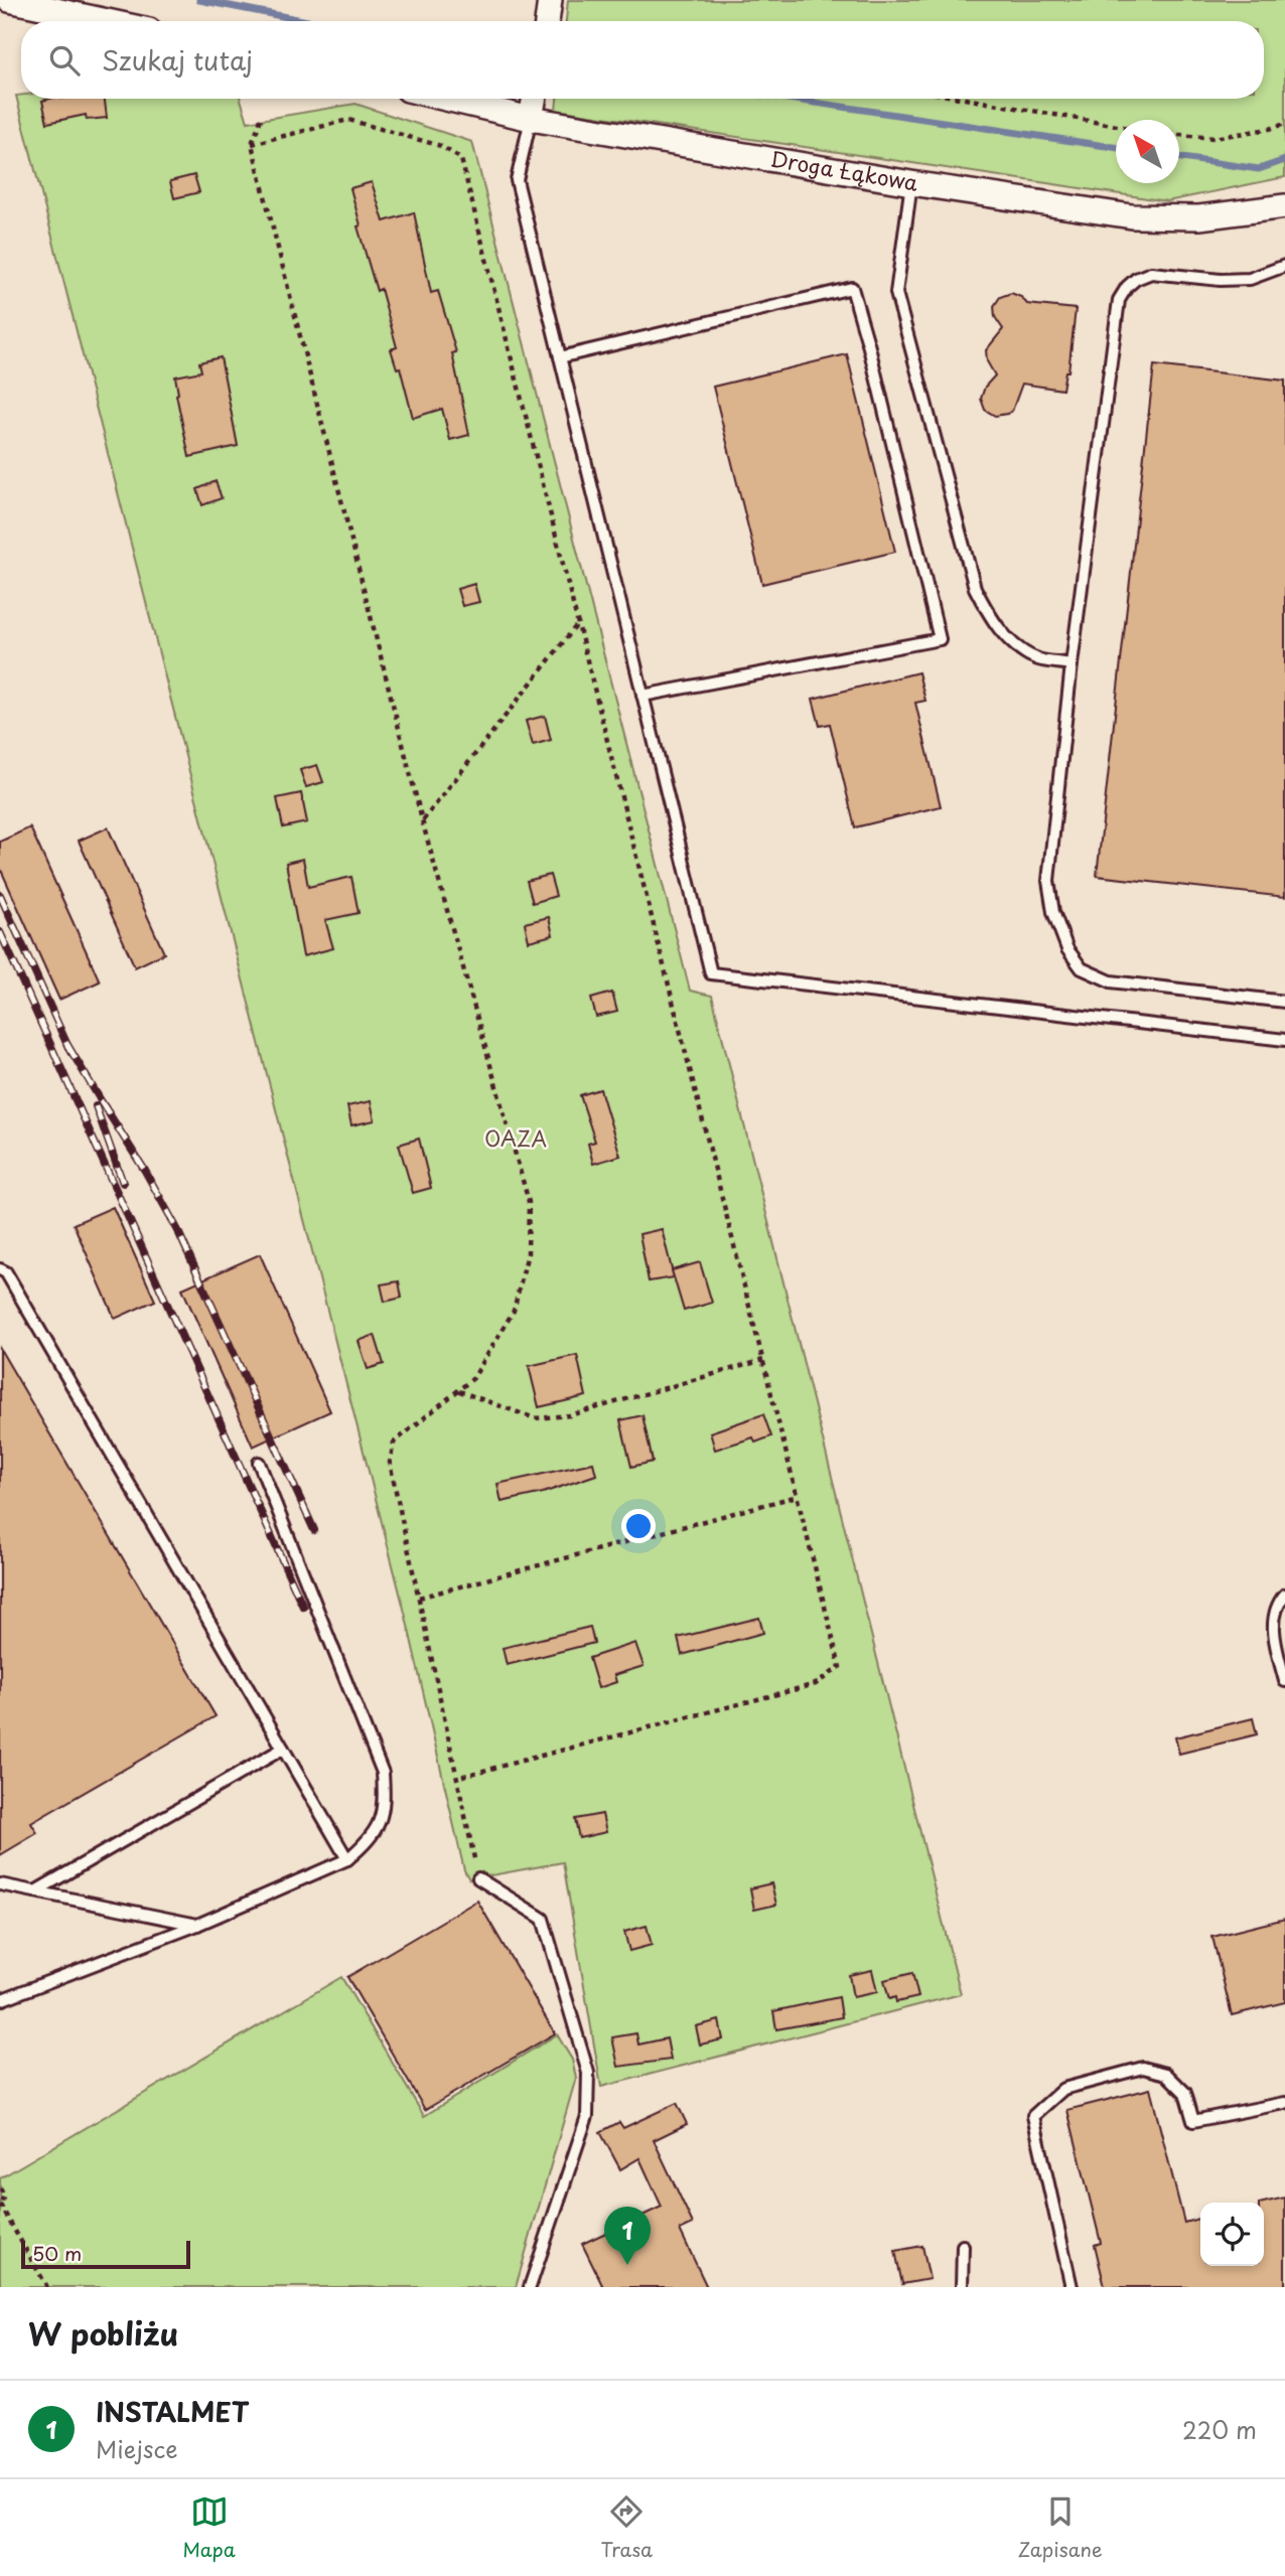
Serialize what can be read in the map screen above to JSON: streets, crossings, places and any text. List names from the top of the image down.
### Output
{
  "streets": {
    "street": ["Droga Łąkowa"]
  },
  "parks": ["OAZA"],
  "scale_bar": "50 m",
  "north": "top left",
  "page": {
    "search": "Szukaj tutaj",
    "pins": "1",
    "scale": "50 m",
    "heading": "W pobliżu",
    "list": [
      {
        "mark": "1",
        "name": "INSTALMET",
        "note": "Miejsce",
        "value": "220 m"
      }
    ],
    "nav": ["Mapa", "Trasa", "Zapisane"]
  }
}
